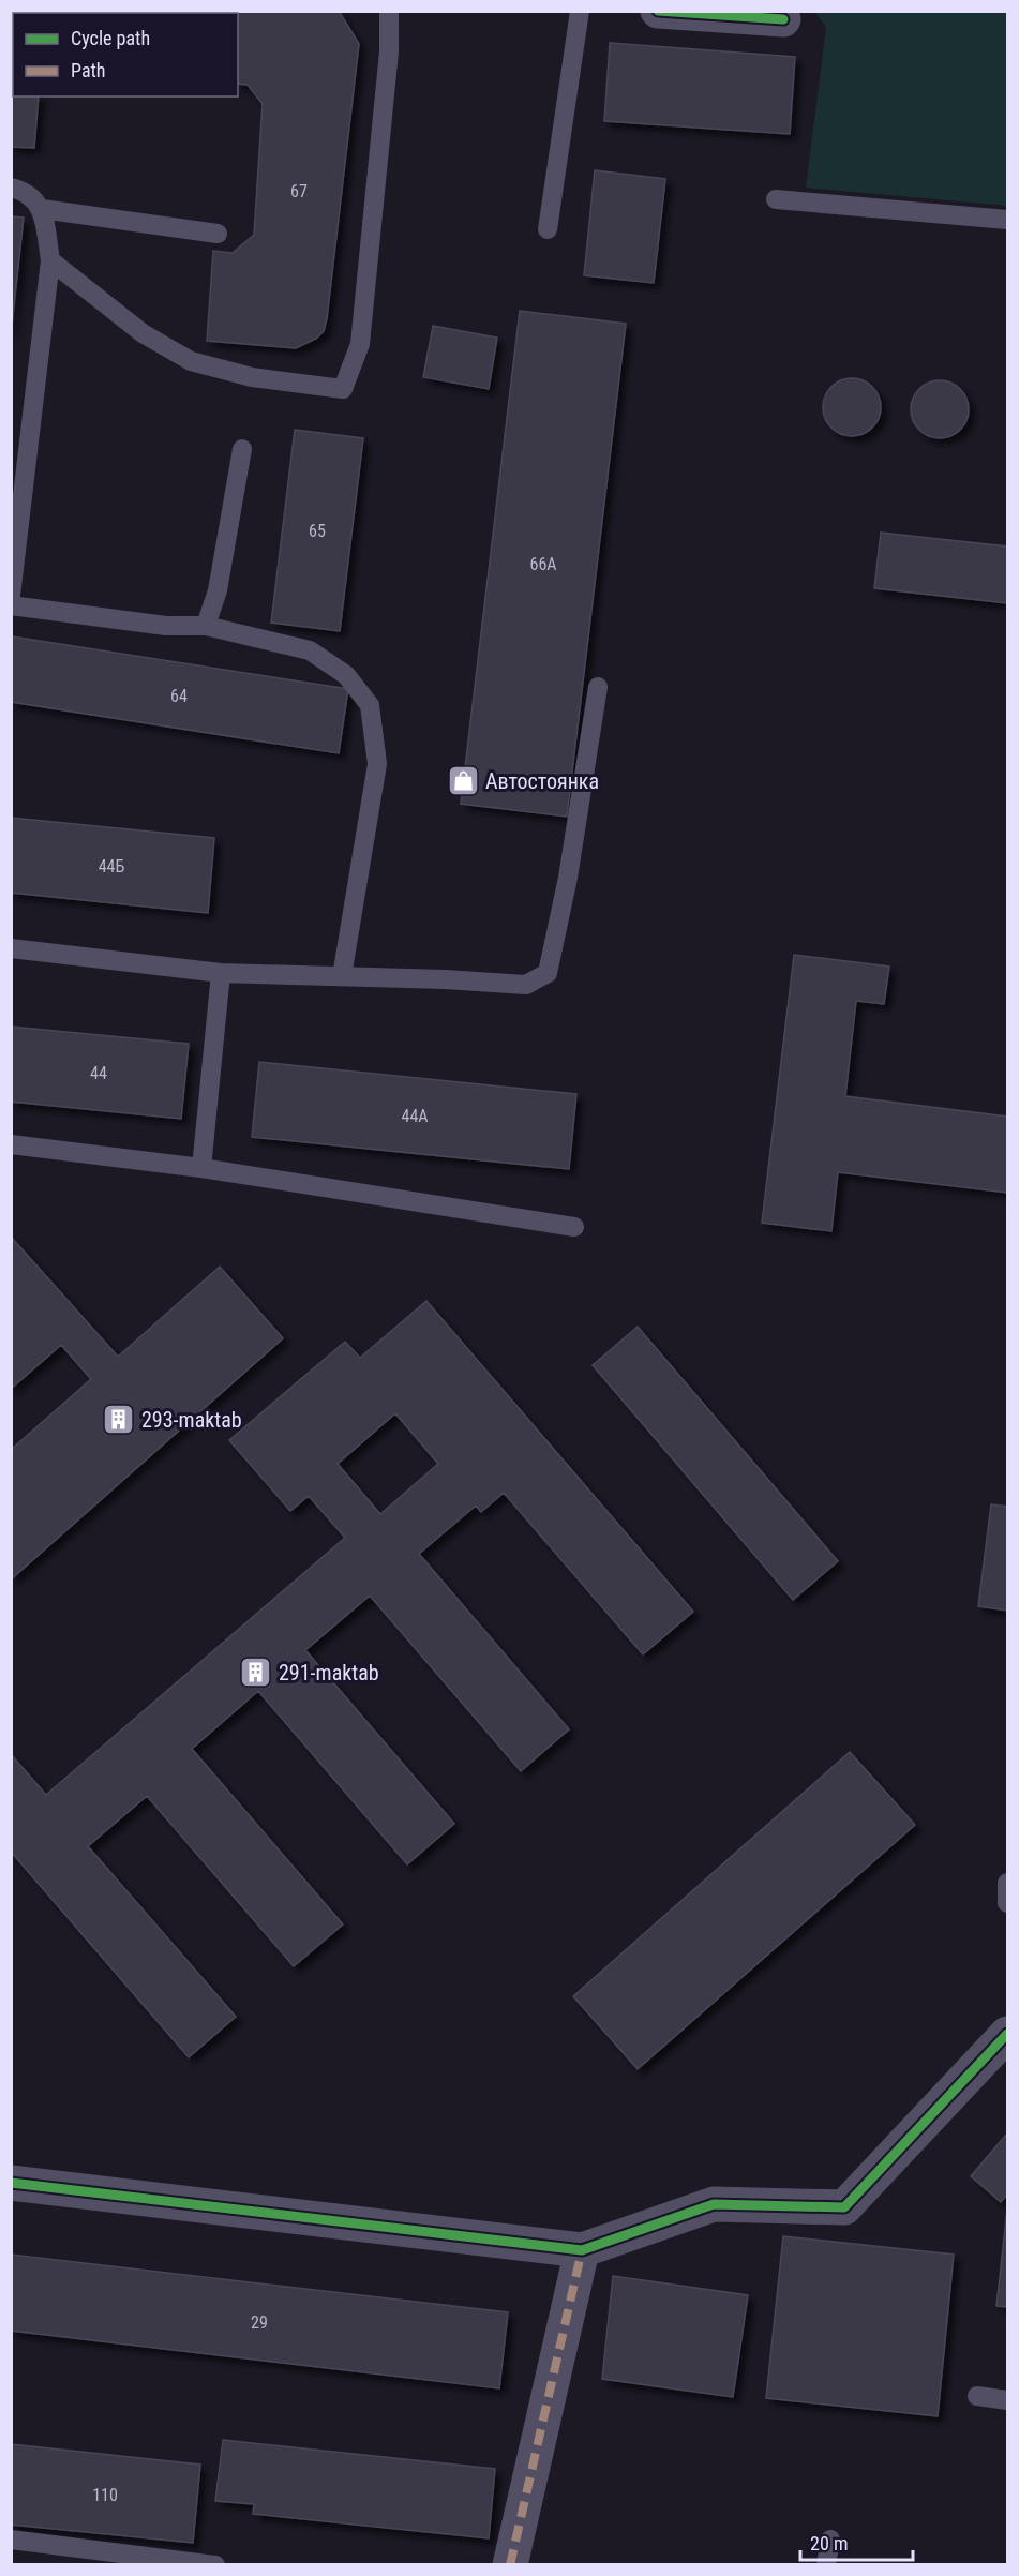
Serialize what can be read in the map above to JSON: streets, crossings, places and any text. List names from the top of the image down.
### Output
{
  "places": {
    "shop": ["Автостоянка"],
    "building": ["293-maktab", "291-maktab"]
  },
  "house_numbers": [
    "67",
    "65",
    "66А",
    "64",
    "44Б",
    "44",
    "44А",
    "29",
    "110"
  ],
  "legend": ["Cycle path", "Path"],
  "scale_bar": "20 m"
}
